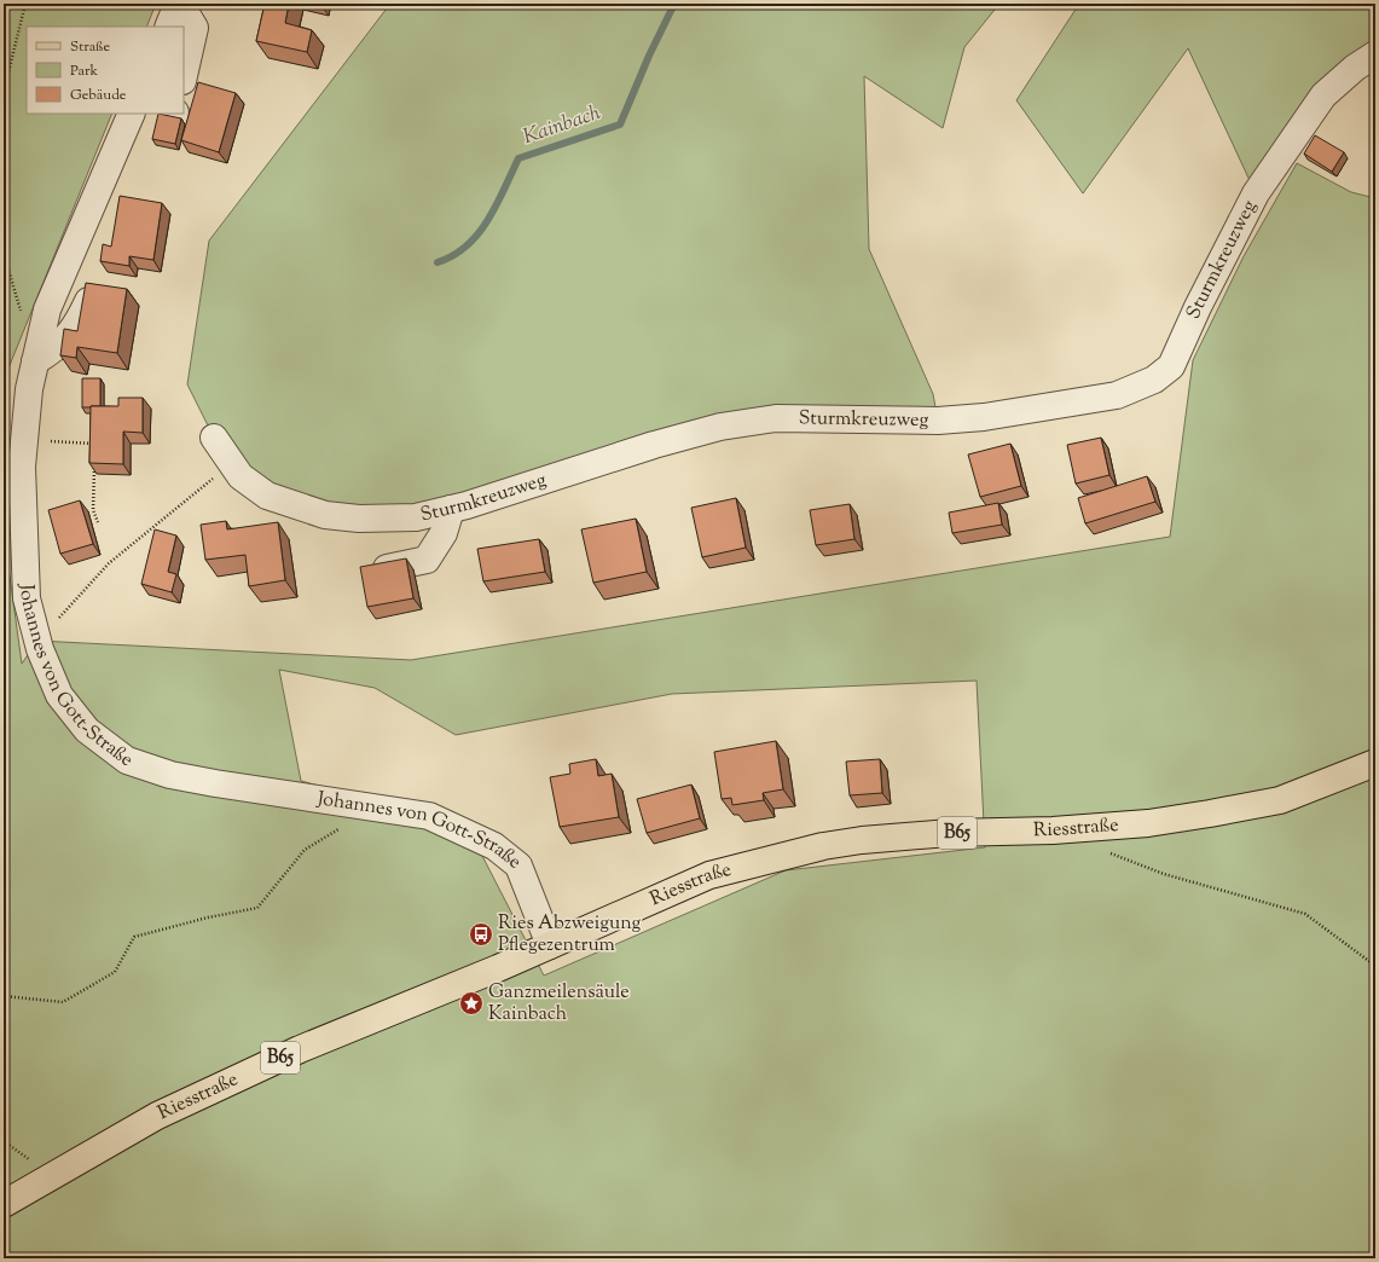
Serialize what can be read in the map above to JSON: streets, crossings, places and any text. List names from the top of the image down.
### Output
{
  "streets": {
    "main road": ["Riesstraße", "B65"],
    "street": ["Sturmkreuzweg", "Johannes von Gott-Straße"]
  },
  "crossings": [
    ["Johannes von Gott-Straße", "Riesstraße"]
  ],
  "water": ["Kainbach"],
  "places": {
    "bus stop": ["Ries Abzweigung Pflegezentrum"],
    "place": ["Ganzmeilensäule Kainbach"]
  },
  "legend": ["Straße", "Park", "Gebäude"]
}
